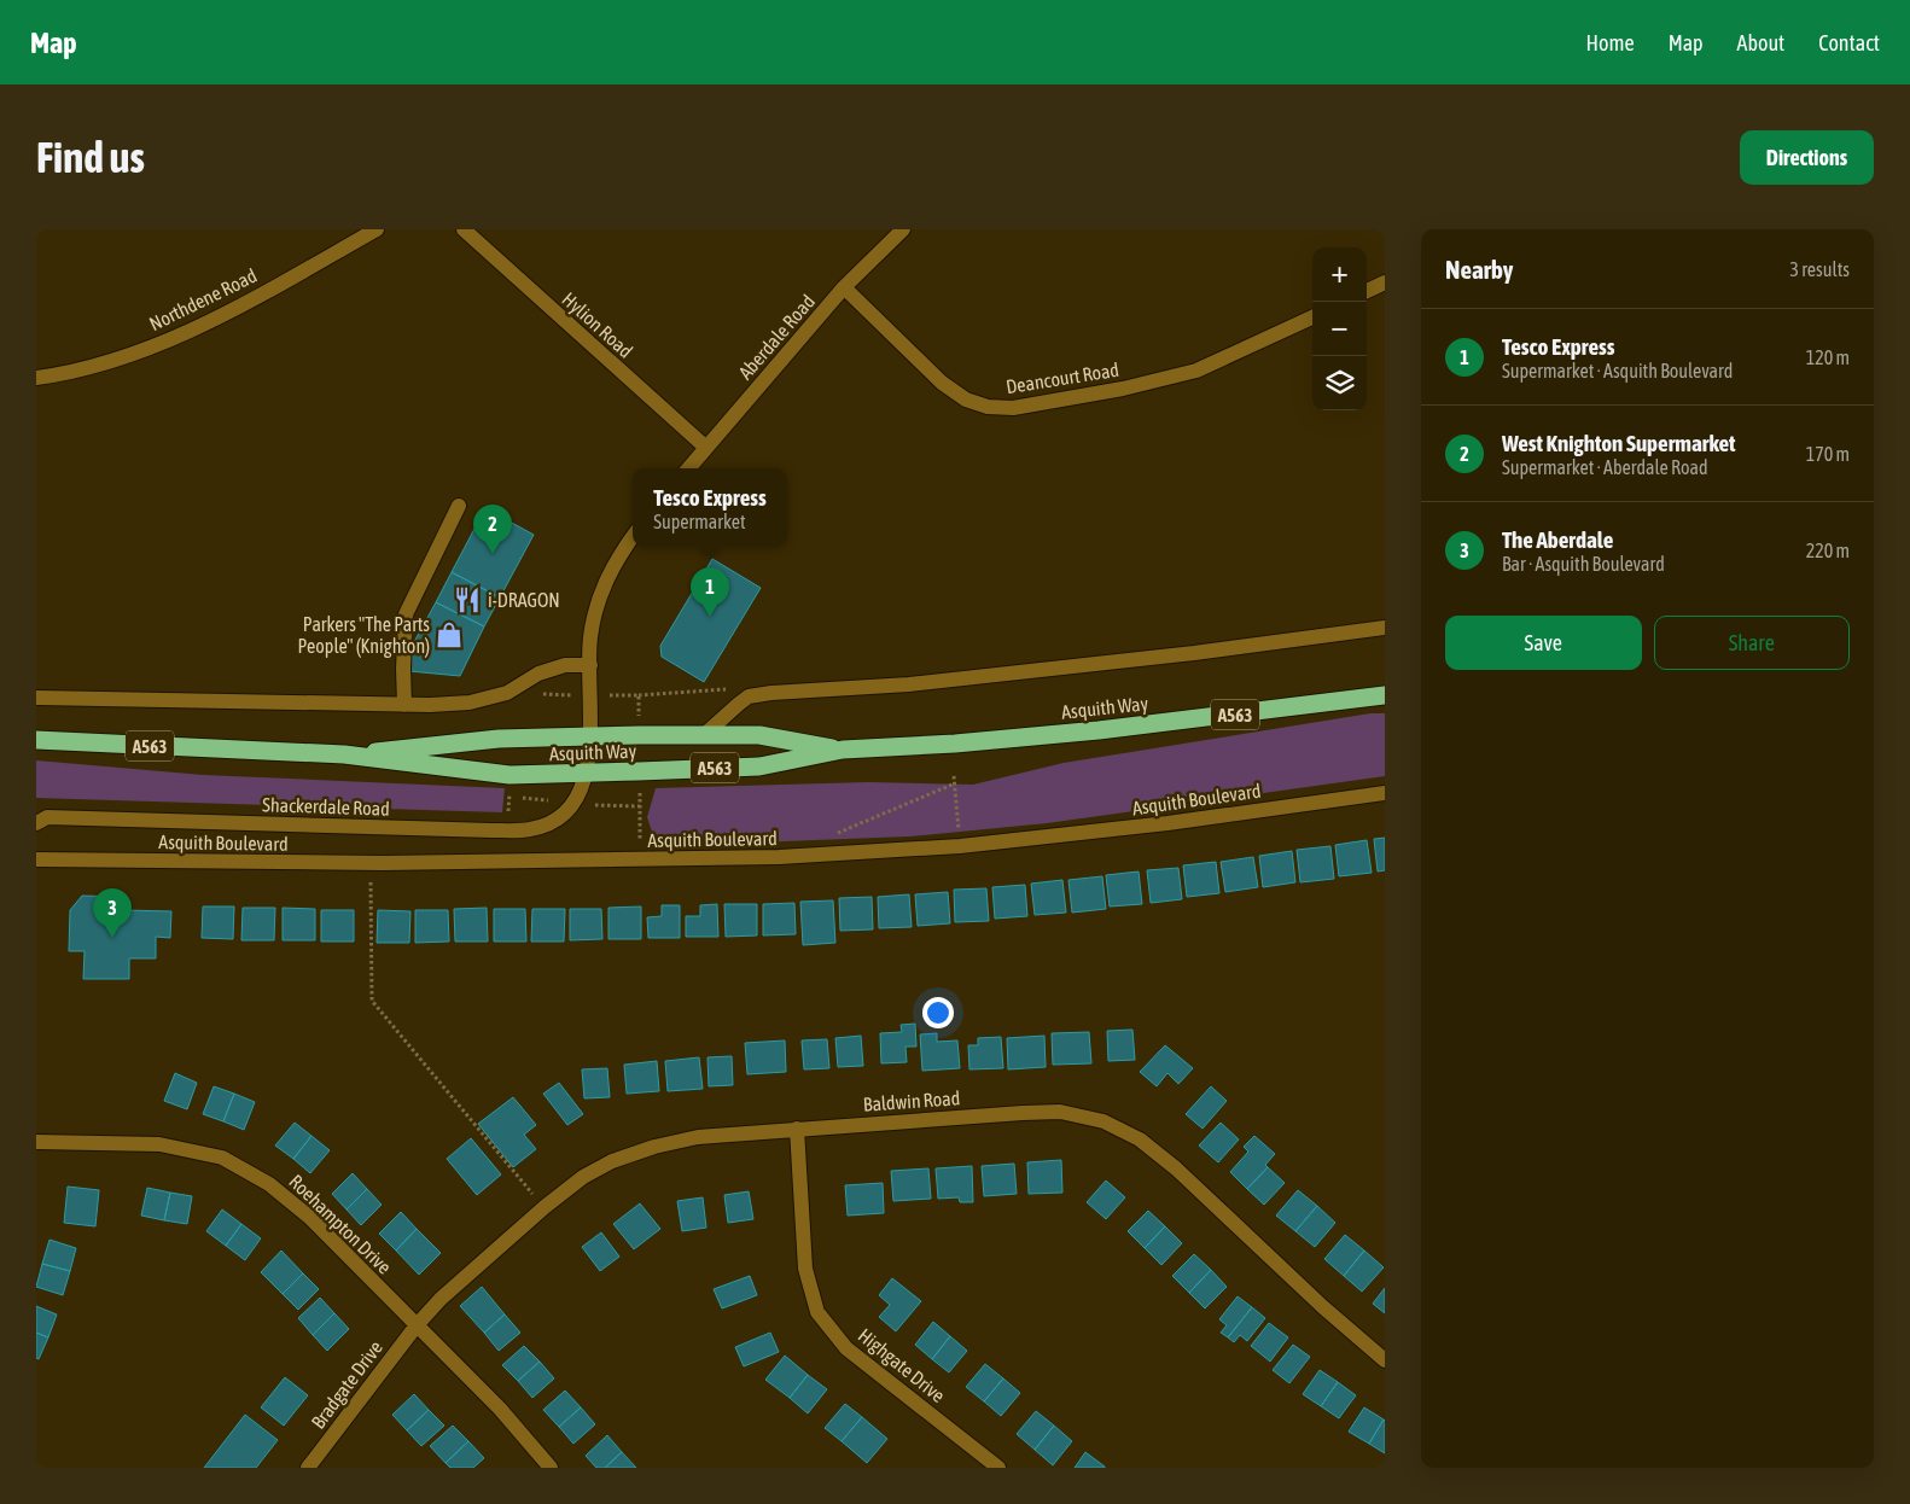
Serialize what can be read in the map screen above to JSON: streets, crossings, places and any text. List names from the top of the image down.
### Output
{
  "streets": {
    "highway": ["Asquith Way", "A563"],
    "street": [
      "Northdene Road",
      "Hylion Road",
      "Aberdale Road",
      "Deancourt Road",
      "Asquith Boulevard",
      "Shackerdale Road",
      "Baldwin Road",
      "Roehampton Drive",
      "Highgate Drive",
      "Bradgate Drive"
    ]
  },
  "crossings": [
    ["Hylion Road", "Aberdale Road"],
    ["Aberdale Road", "Deancourt Road"],
    ["Asquith Way", "Shackerdale Road"],
    ["Baldwin Road", "Roehampton Drive"],
    ["Baldwin Road", "Highgate Drive"],
    ["Baldwin Road", "Bradgate Drive"],
    ["Roehampton Drive", "Bradgate Drive"]
  ],
  "places": {
    "restaurant": ["i-DRAGON"],
    "shop": ["Parkers \"The Parts People\" (Knighton)"]
  },
  "page": {
    "header": "Map",
    "nav": [
      "Home",
      "Map",
      "About",
      "Contact"
    ],
    "buttons": [
      "Directions",
      ["Save", "Share"]
    ],
    "title": "Find us",
    "heading": ["Nearby", "3 results"],
    "map_buttons": ["+", "−"],
    "list": [
      {
        "mark": "1",
        "name": "Tesco Express",
        "note": "Supermarket · Asquith Boulevard",
        "value": "120 m"
      },
      {
        "mark": "2",
        "name": "West Knighton Supermarket",
        "note": "Supermarket · Aberdale Road",
        "value": "170 m"
      },
      {
        "mark": "3",
        "name": "The Aberdale",
        "note": "Bar · Asquith Boulevard",
        "value": "220 m"
      }
    ],
    "popup": ["Tesco Express", "Supermarket"],
    "pins": ["2", "1", "3"]
  }
}
